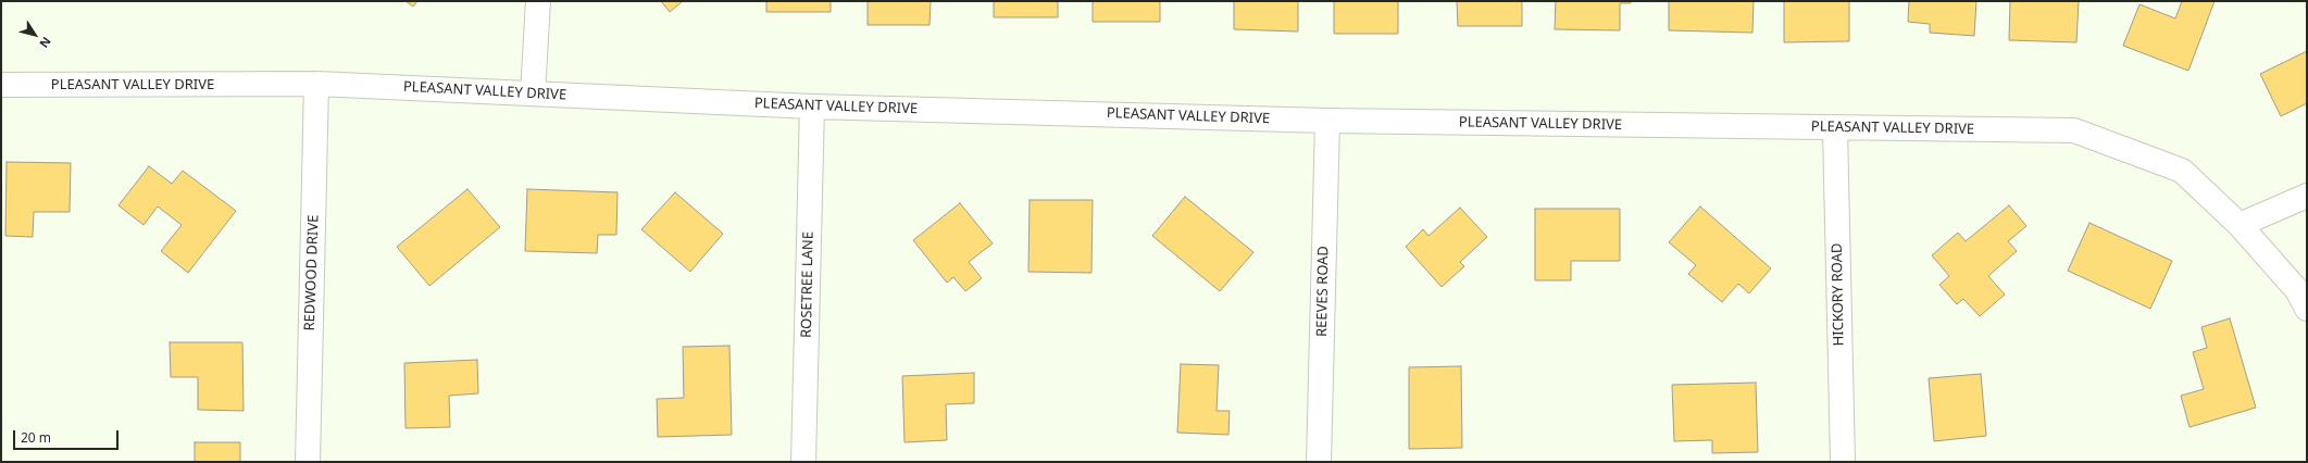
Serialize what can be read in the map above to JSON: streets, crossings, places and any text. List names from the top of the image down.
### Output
{
  "streets": {
    "street": [
      "PLEASANT VALLEY DRIVE",
      "REDWOOD DRIVE",
      "ROSETREE LANE",
      "REEVES ROAD",
      "HICKORY ROAD"
    ]
  },
  "crossings": [
    ["PLEASANT VALLEY DRIVE", "REDWOOD DRIVE"],
    ["PLEASANT VALLEY DRIVE", "ROSETREE LANE"],
    ["PLEASANT VALLEY DRIVE", "REEVES ROAD"],
    ["PLEASANT VALLEY DRIVE", "HICKORY ROAD"]
  ],
  "scale_bar": "20 m",
  "north": "bottom right"
}
